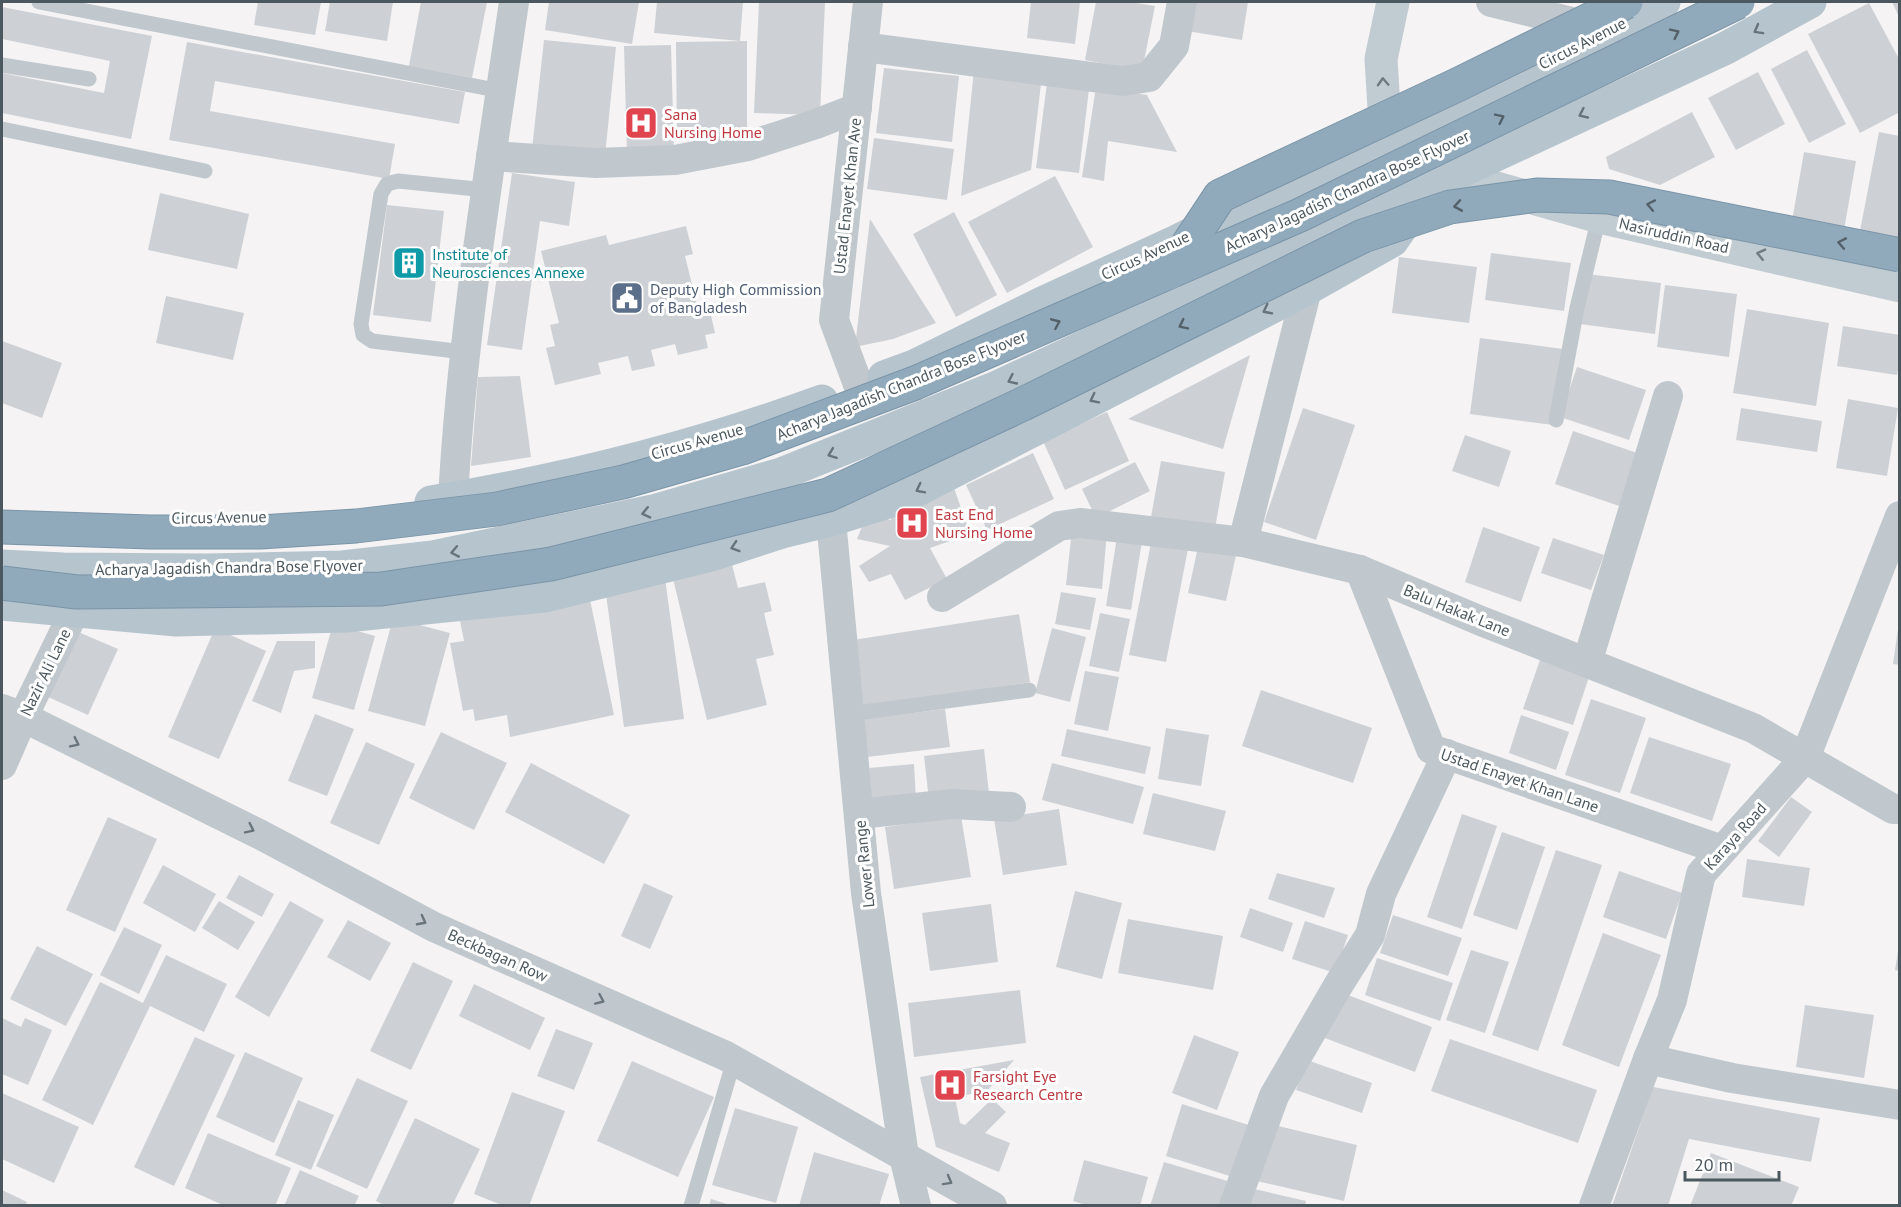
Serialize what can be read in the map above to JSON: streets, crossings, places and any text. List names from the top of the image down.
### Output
{
  "streets": {
    "highway": ["Acharya Jagadish Chandra Bose Flyover"],
    "main road": ["Circus Avenue", "Nasiruddin Road"],
    "street": [
      "Ustad Enayet Khan Ave",
      "Balu Hakak Lane",
      "Nazir Ali Lane",
      "Ustad Enayet Khan Lane",
      "Karaya Road",
      "Lower Range",
      "Beckbagan Row"
    ]
  },
  "crossings": [
    ["Circus Avenue", "Ustad Enayet Khan Ave"],
    ["Circus Avenue", "Nasiruddin Road"],
    ["Acharya Jagadish Chandra Bose Flyover", "Nasiruddin Road"],
    ["Balu Hakak Lane", "Ustad Enayet Khan Lane"],
    ["Balu Hakak Lane", "Karaya Road"],
    ["Nazir Ali Lane", "Beckbagan Row"],
    ["Ustad Enayet Khan Lane", "Karaya Road"],
    ["Lower Range", "Beckbagan Row"]
  ],
  "one_way": ["Nasiruddin Road", "Beckbagan Row"],
  "places": {
    "hospital": ["Sana Nursing Home", "East End Nursing Home", "Farsight Eye Research Centre"],
    "building": ["Institute of Neurosciences Annexe"],
    "public building": ["Deputy High Commission of Bangladesh"]
  },
  "scale_bar": "20 m"
}
